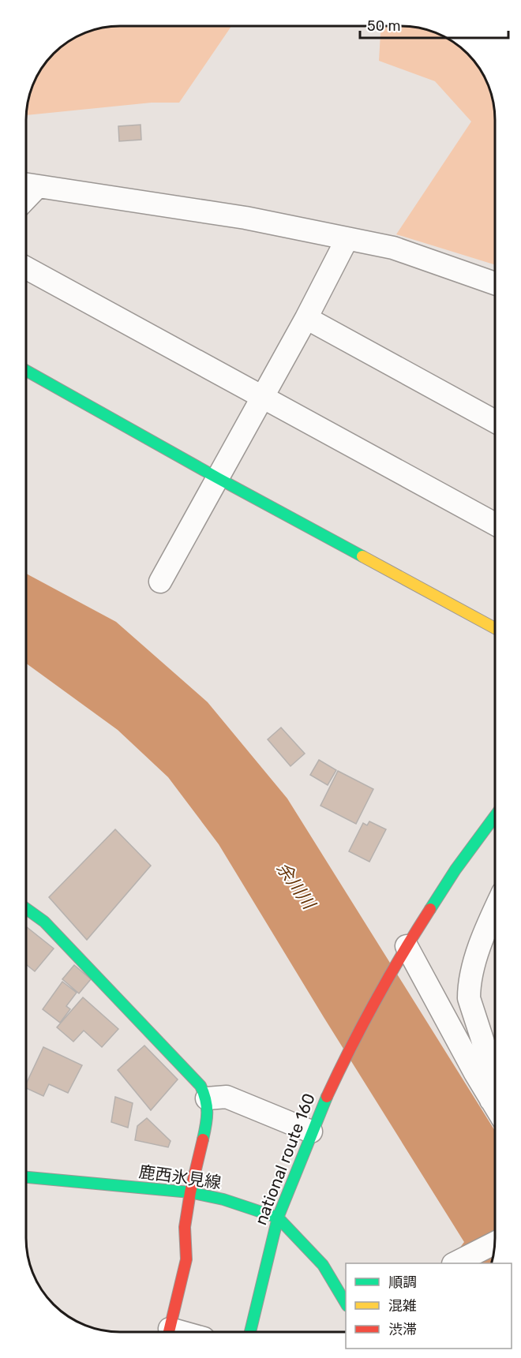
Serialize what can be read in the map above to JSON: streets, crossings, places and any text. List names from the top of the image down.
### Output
{
  "streets": {
    "main road": ["national route 160", "鹿西氷見線"]
  },
  "crossings": [
    ["national route 160", "鹿西氷見線"]
  ],
  "water": ["余川川"],
  "legend": ["順調", "混雑", "渋滞"],
  "scale_bar": "50 m"
}
